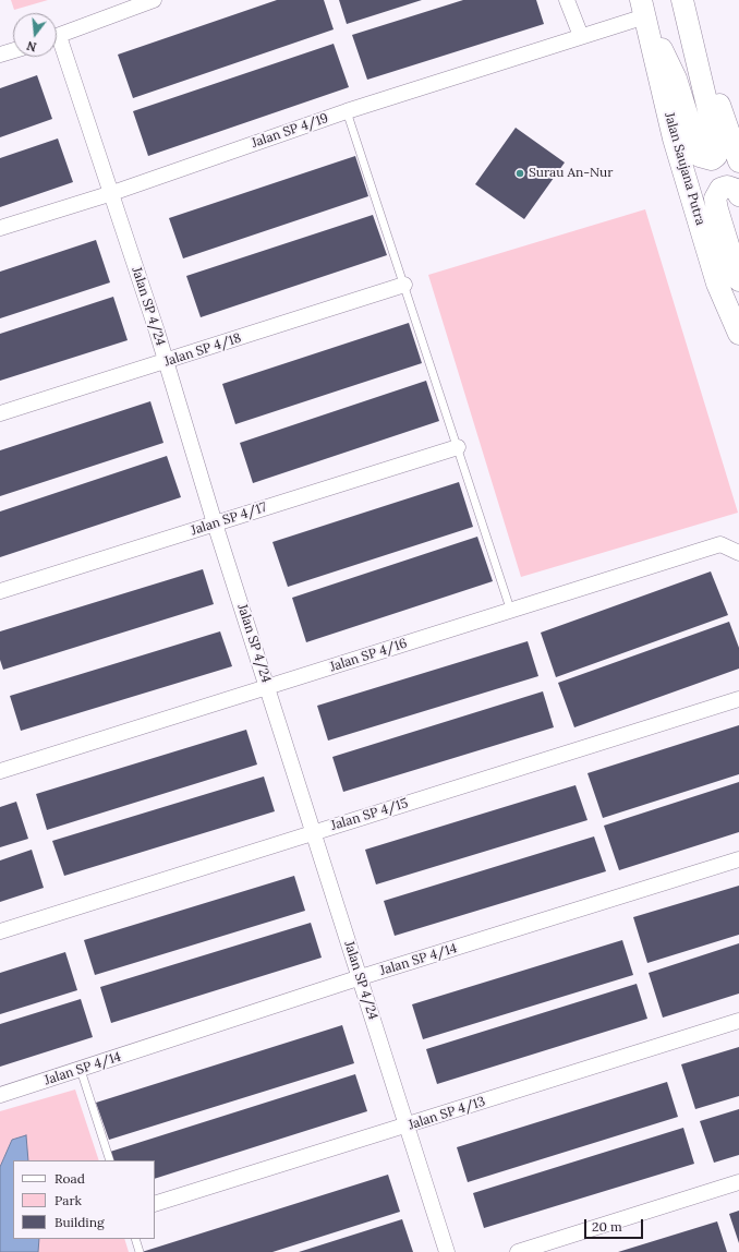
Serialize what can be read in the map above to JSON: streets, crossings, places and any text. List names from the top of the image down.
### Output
{
  "streets": {
    "main road": ["Jalan Saujana Putra"],
    "street": [
      "Jalan SP 4/19",
      "Jalan SP 4/24",
      "Jalan SP 4/18",
      "Jalan SP 4/17",
      "Jalan SP 4/16",
      "Jalan SP 4/15",
      "Jalan SP 4/14",
      "Jalan SP 4/13"
    ]
  },
  "crossings": [
    ["Jalan SP 4/19", "Jalan Saujana Putra"],
    ["Jalan SP 4/19", "Jalan SP 4/24"],
    ["Jalan SP 4/24", "Jalan SP 4/18"],
    ["Jalan SP 4/24", "Jalan SP 4/17"],
    ["Jalan SP 4/24", "Jalan SP 4/16"],
    ["Jalan SP 4/24", "Jalan SP 4/15"],
    ["Jalan SP 4/24", "Jalan SP 4/14"],
    ["Jalan SP 4/24", "Jalan SP 4/13"]
  ],
  "places": ["Surau An-Nur"],
  "legend": ["Road", "Park", "Building"],
  "scale_bar": "20 m",
  "north": "bottom"
}
